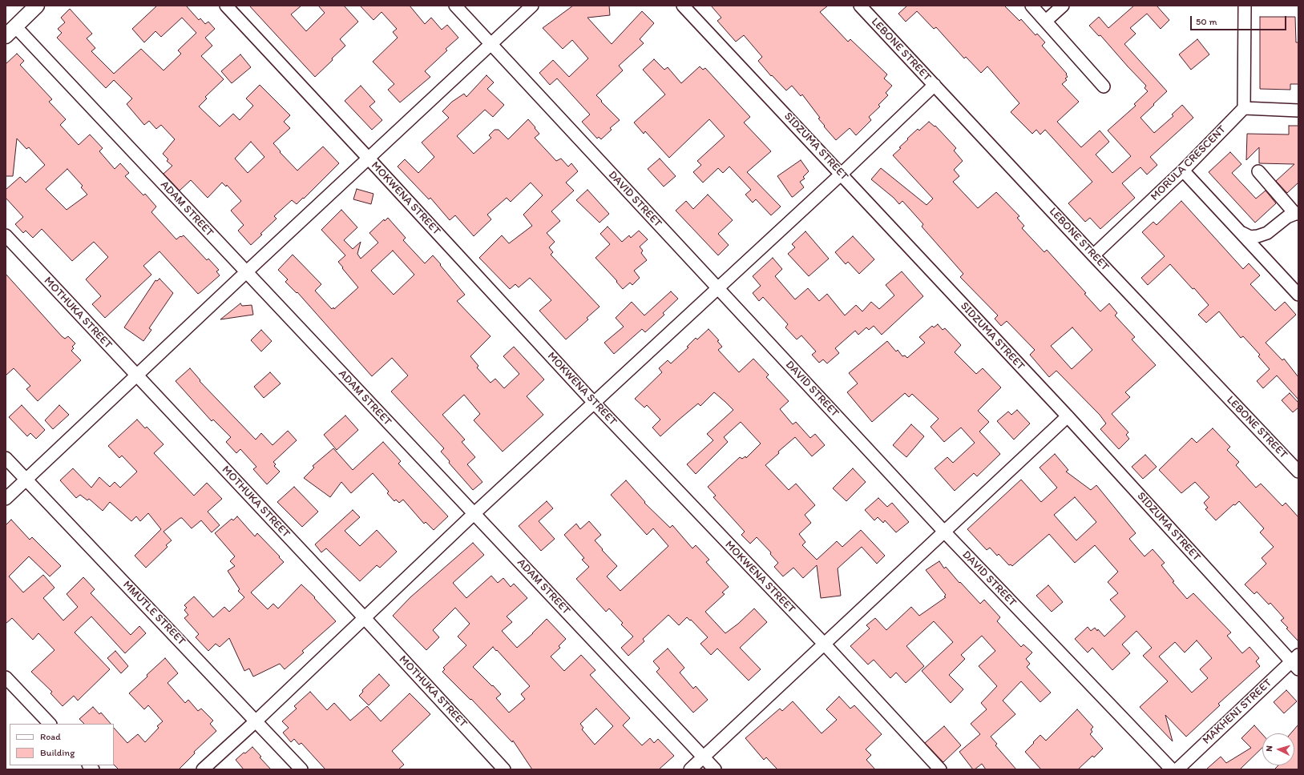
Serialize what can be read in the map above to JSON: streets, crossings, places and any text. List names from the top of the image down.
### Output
{
  "streets": {
    "street": [
      "LEBONE STREET",
      "SIDZUMA STREET",
      "MORULA CRESCENT",
      "MOKWENA STREET",
      "DAVID STREET",
      "ADAM STREET",
      "MOTHUKA STREET",
      "MMUTLE STREET",
      "MAKHENI STREET"
    ]
  },
  "crossings": [
    ["LEBONE STREET", "MORULA CRESCENT"],
    ["SIDZUMA STREET", "MAKHENI STREET"]
  ],
  "legend": ["Road", "Building"],
  "scale_bar": "50 m",
  "north": "left"
}
